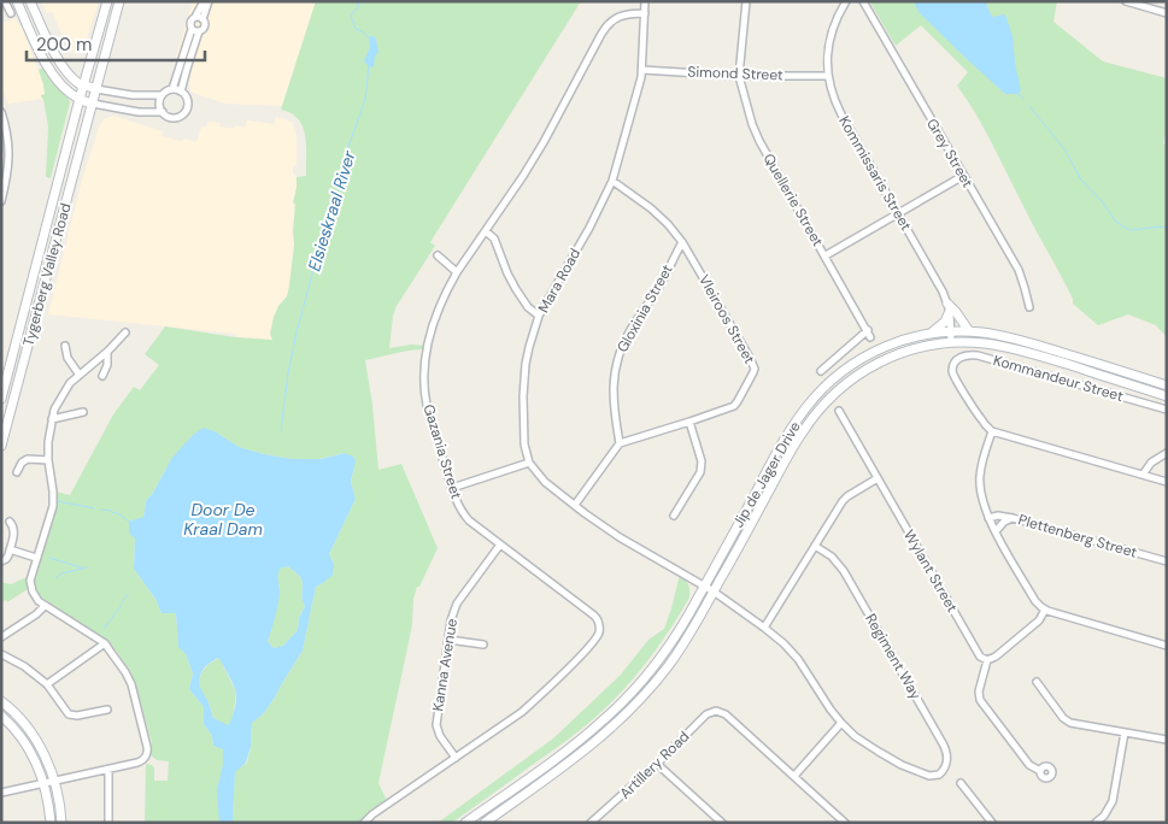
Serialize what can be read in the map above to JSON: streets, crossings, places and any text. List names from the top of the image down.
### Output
{
  "streets": {
    "main road": ["Tygerberg Valley Road", "Jip de Jager Drive"],
    "street": [
      "Simond Street",
      "Grey Street",
      "Kommissaris Street",
      "Quellerie Street",
      "Mara Road",
      "Gloxinia Street",
      "Vleiroos Street",
      "Kommandeur Street",
      "Gazania Street",
      "Plettenberg Street",
      "Wylant Street",
      "Regiment Way",
      "Kanna Avenue",
      "Artillery Road"
    ]
  },
  "crossings": [
    ["Simond Street", "Kommissaris Street"],
    ["Simond Street", "Quellerie Street"],
    ["Simond Street", "Mara Road"],
    ["Kommissaris Street", "Jip de Jager Drive"],
    ["Mara Road", "Vleiroos Street"],
    ["Mara Road", "Gazania Street"],
    ["Gloxinia Street", "Vleiroos Street"],
    ["Gazania Street", "Kanna Avenue"]
  ],
  "water": ["Elsieskraal River", "Door De Kraal Dam"],
  "scale_bar": "200 m"
}
